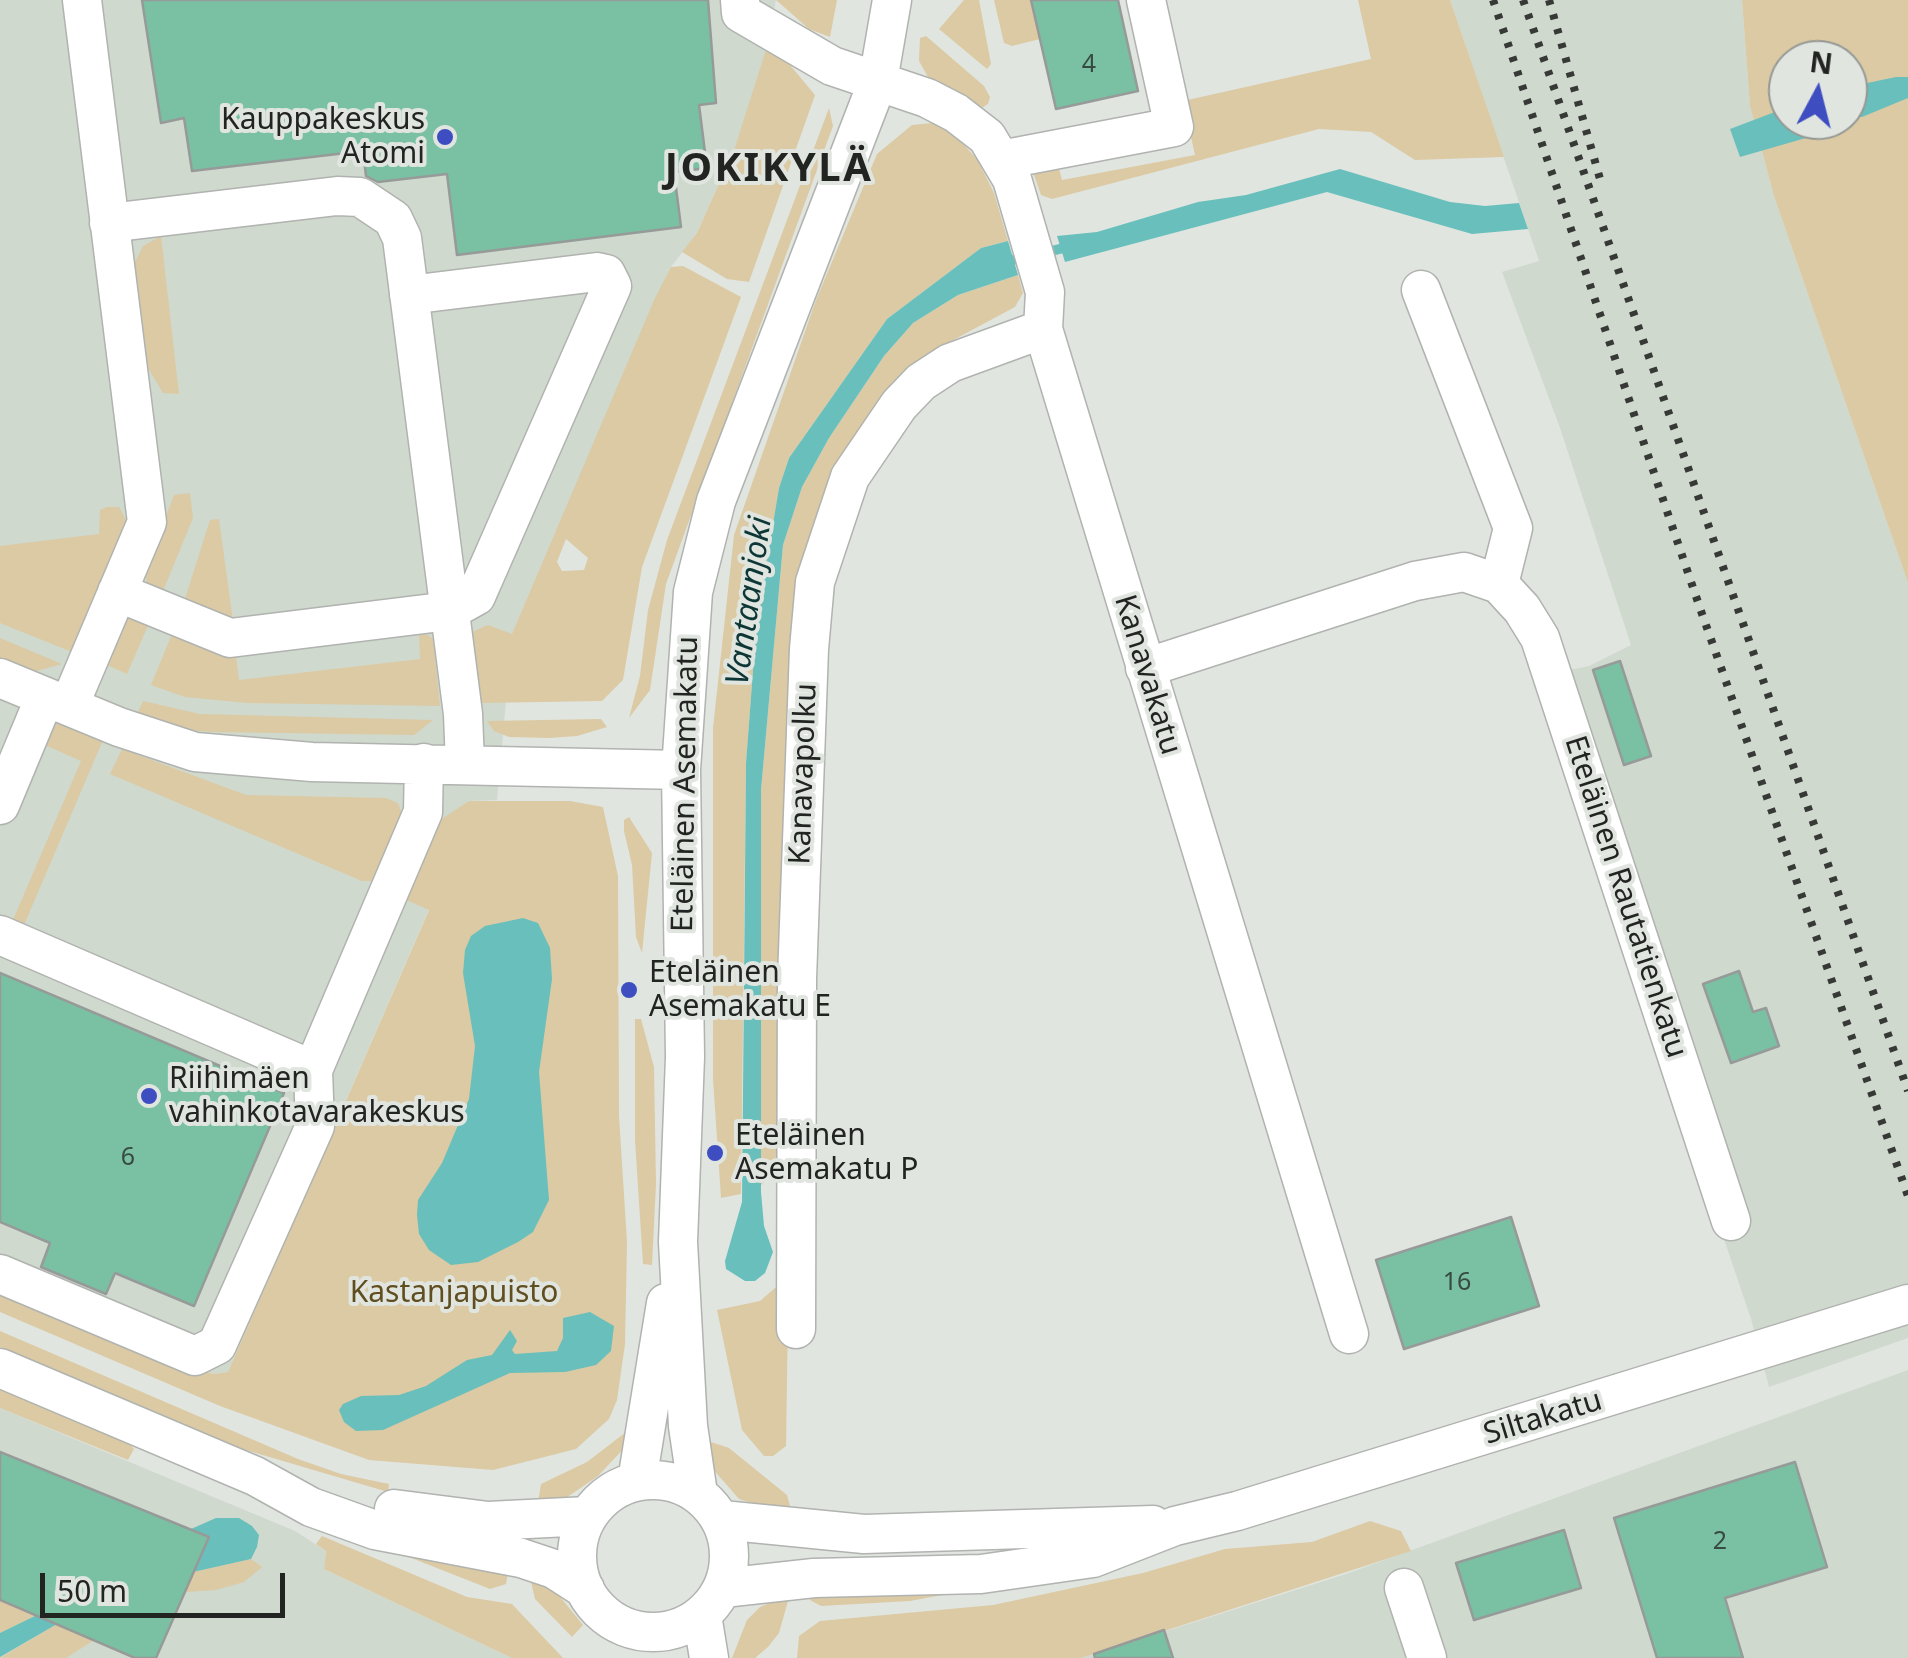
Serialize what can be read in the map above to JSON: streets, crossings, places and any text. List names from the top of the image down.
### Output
{
  "streets": {
    "street": [
      "Kanavakatu",
      "Kanavapolku",
      "Eteläinen Asemakatu",
      "Eteläinen Rautatienkatu",
      "Siltakatu"
    ]
  },
  "crossings": [
    ["Kanavakatu", "Kanavapolku"],
    ["Kanavakatu", "Eteläinen Asemakatu"],
    ["Eteläinen Asemakatu", "Siltakatu"]
  ],
  "districts": ["JOKIKYLÄ"],
  "water": ["Vantaanjoki"],
  "parks": ["Kastanjapuisto"],
  "places": [
    "Kauppakeskus Atomi",
    "Eteläinen Asemakatu E",
    "Riihimäen vahinkotavarakeskus",
    "Eteläinen Asemakatu P"
  ],
  "house_numbers": [
    "4",
    "6",
    "16",
    "2"
  ],
  "scale_bar": "50 m",
  "north": "top"
}
